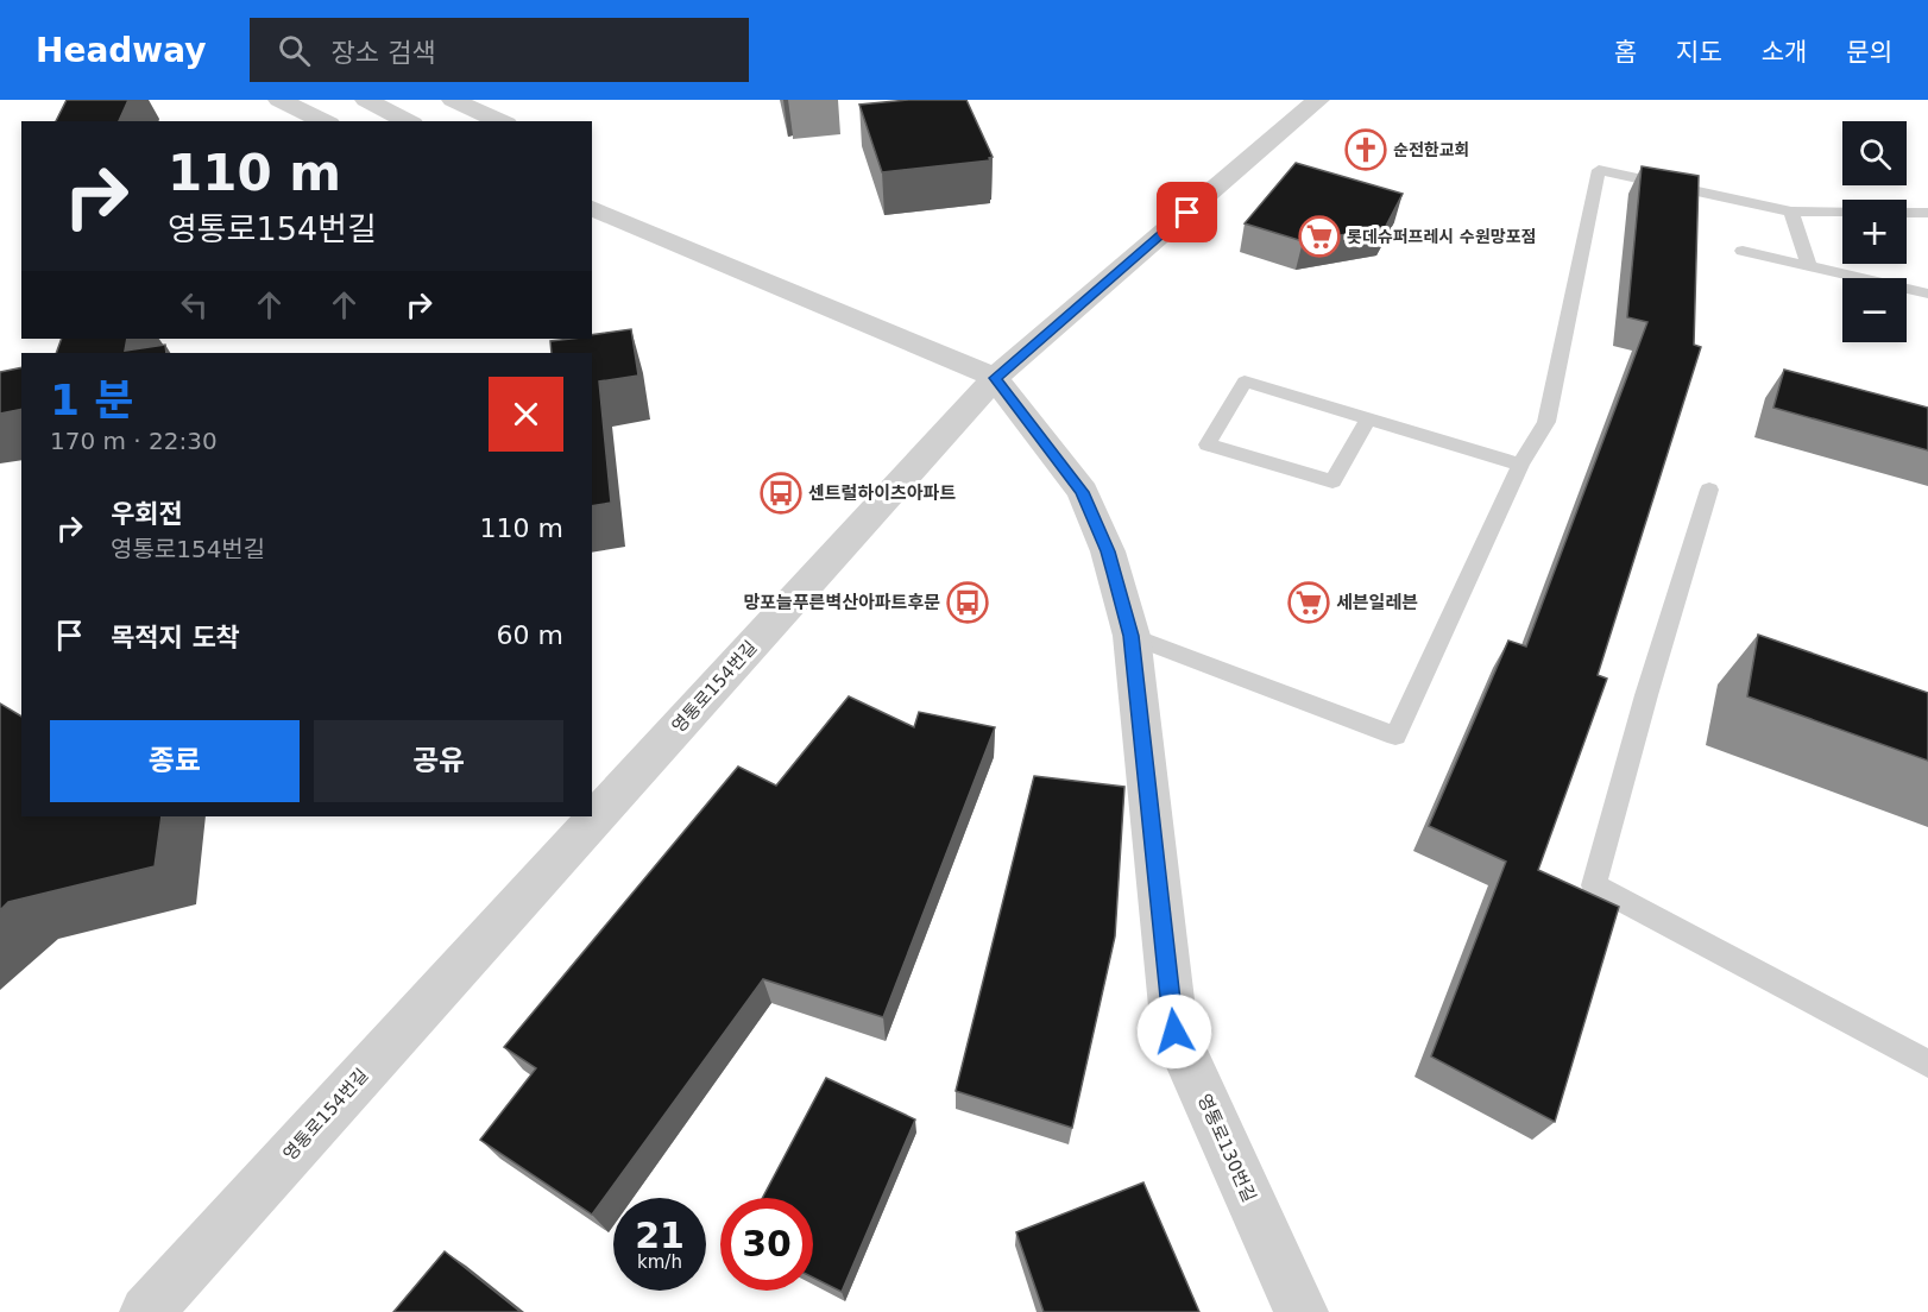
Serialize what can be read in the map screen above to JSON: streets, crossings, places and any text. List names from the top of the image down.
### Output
{
  "streets": {
    "street": ["영통로154번길", "영통로130번길"]
  },
  "crossings": [
    ["영통로154번길", "영통로130번길"]
  ],
  "places": {
    "church": ["순전한교회"],
    "supermarket": ["롯데슈퍼프레시 수원망포점", "세븐일레븐"],
    "bus stop": ["센트럴하이츠아파트", "망포늘푸른벽산아파트후문"]
  },
  "page": {
    "header": "Headway",
    "search": "장소 검색",
    "nav": [
      "홈",
      "지도",
      "소개",
      "문의"
    ],
    "map_buttons": ["+", "−"],
    "turn": ["110 m", "영통로154번길"],
    "heading": ["1 분", "170 m · 22:30"],
    "list": [
      {
        "name": "우회전",
        "note": "영통로154번길",
        "value": "110 m"
      },
      {
        "name": "목적지 도착",
        "value": "60 m"
      }
    ],
    "buttons": ["종료", "공유"],
    "speed": "21 km/h",
    "limit": "30"
  }
}
